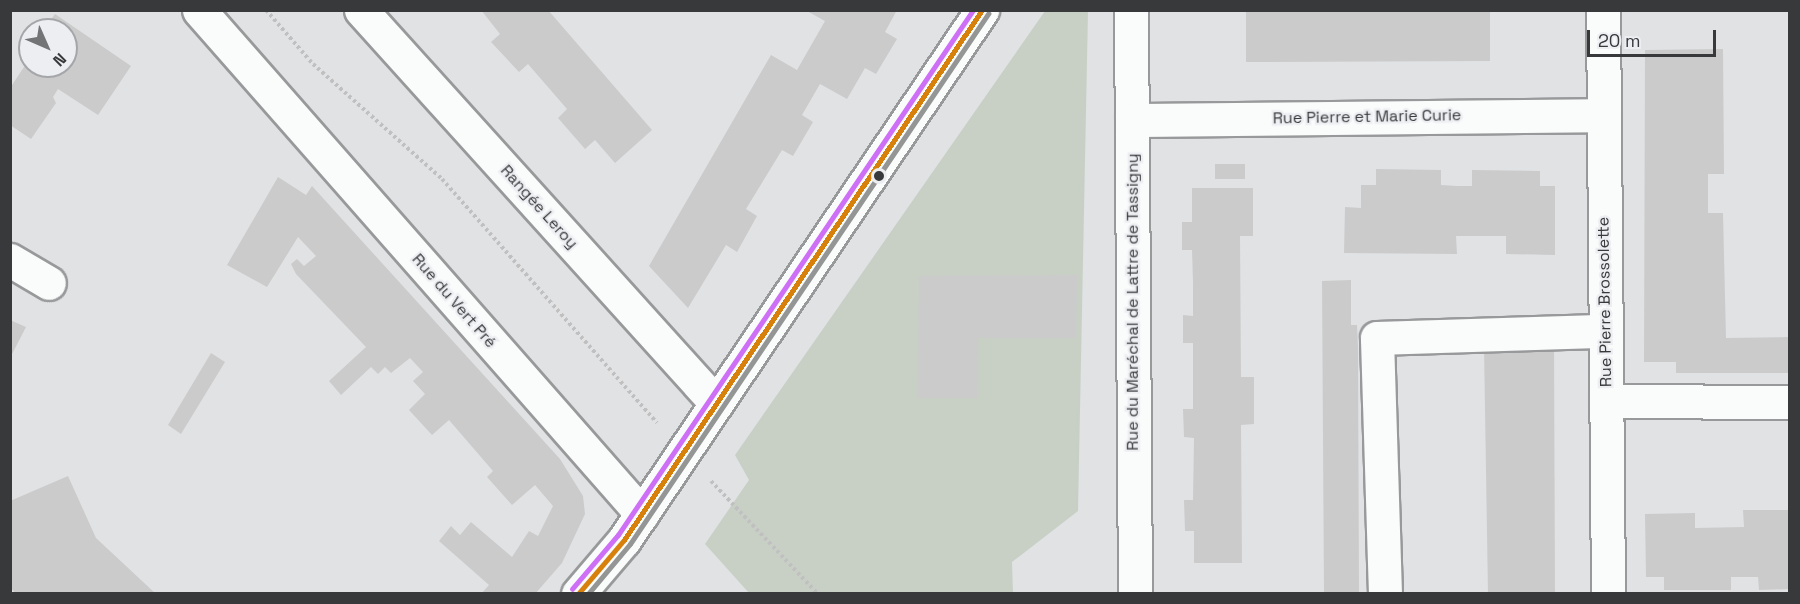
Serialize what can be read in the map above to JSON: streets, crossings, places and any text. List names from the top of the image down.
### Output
{
  "streets": {
    "street": [
      "Rue Pierre et Marie Curie",
      "Rangée Leroy",
      "Rue du Vert Pré",
      "Rue du Maréchal de Lattre de Tassigny",
      "Rue Pierre Brossolette"
    ]
  },
  "crossings": [
    ["Rue Pierre et Marie Curie", "Rue du Maréchal de Lattre de Tassigny"],
    ["Rue Pierre et Marie Curie", "Rue Pierre Brossolette"]
  ],
  "scale_bar": "20 m",
  "north": "bottom right"
}
